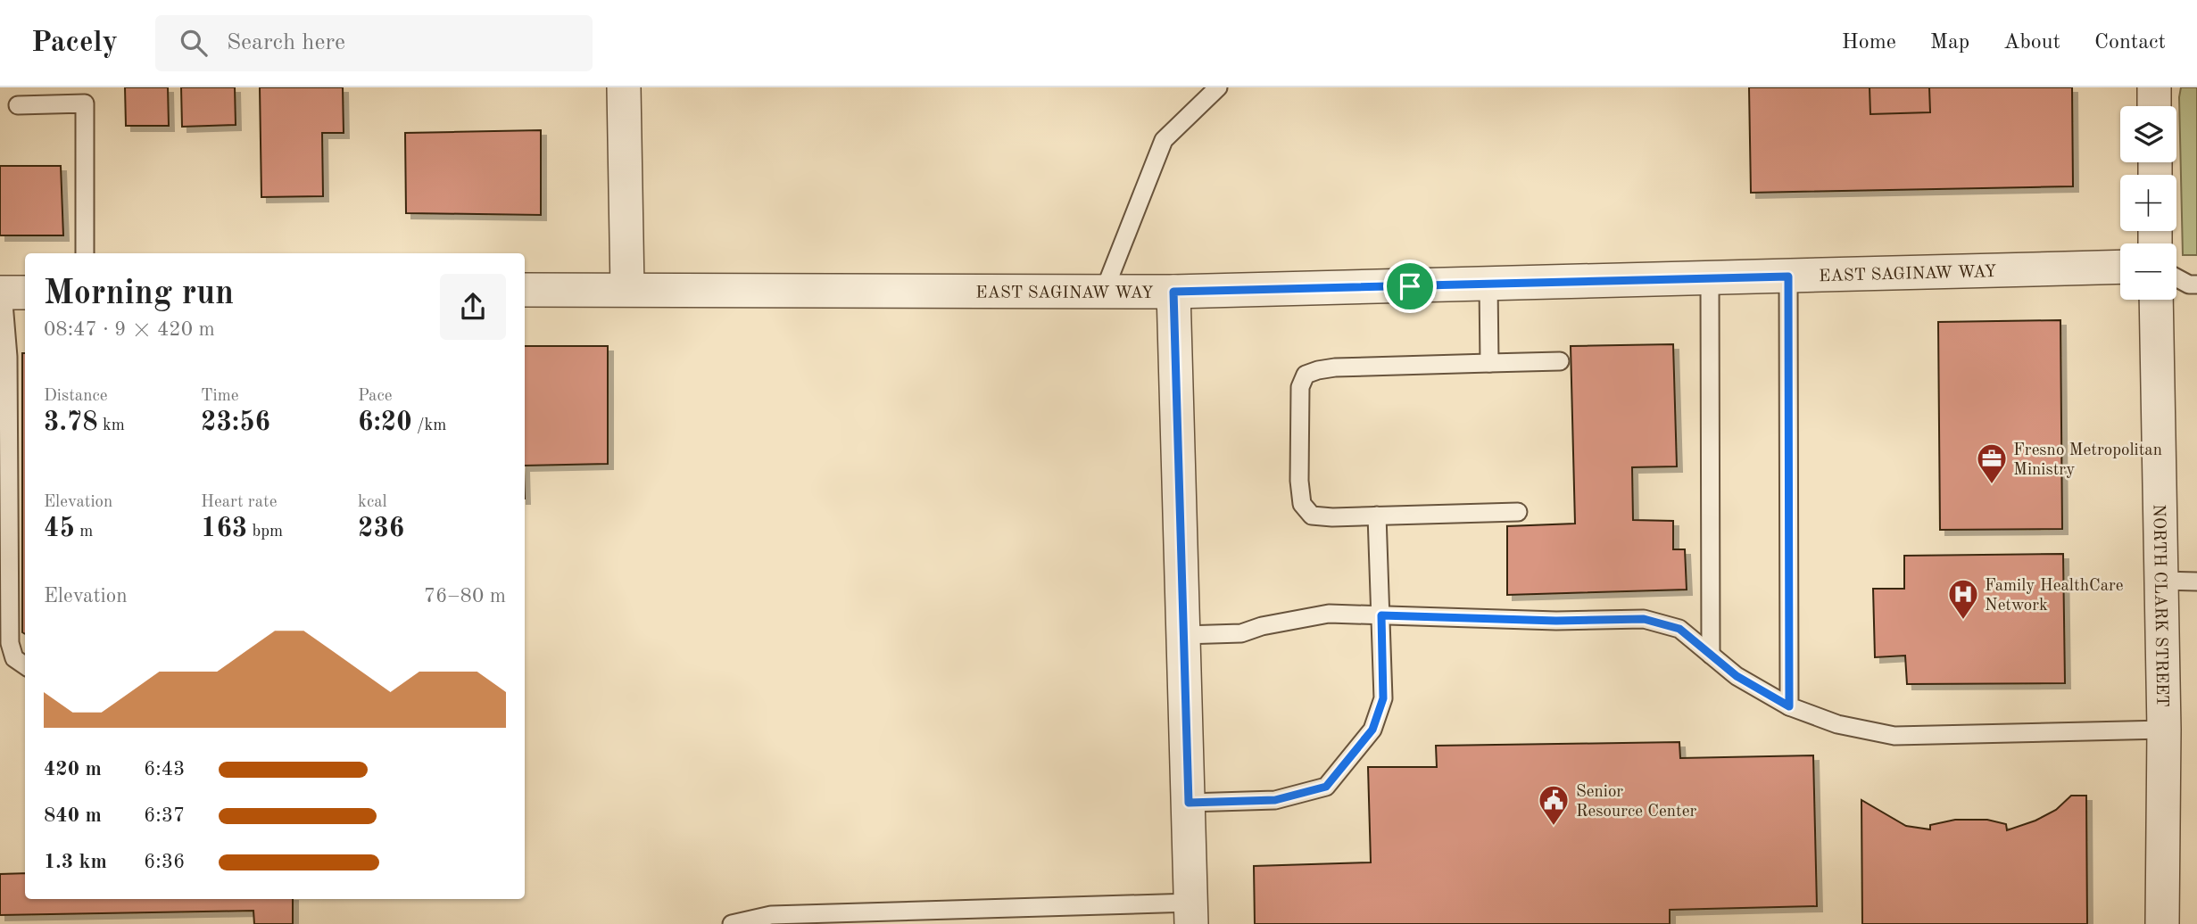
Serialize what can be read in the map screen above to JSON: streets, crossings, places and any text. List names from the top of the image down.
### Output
{
  "streets": {
    "street": ["EAST SAGINAW WAY", "NORTH CLARK STREET"]
  },
  "places": {
    "office": ["Fresno Metropolitan Ministry"],
    "hospital": ["Family HealthCare Network"],
    "public building": ["Senior Resource Center"]
  },
  "page": {
    "header": "Pacely",
    "search": "Search here",
    "nav": [
      "Home",
      "Map",
      "About",
      "Contact"
    ],
    "map_buttons": ["+", "−"],
    "heading": ["Morning run", "08:47 · 9 × 420 m"],
    "stats": [
      ["Distance", "3.78 km"],
      ["Time", "23:56"],
      ["Pace", "6:20 /km"],
      ["Elevation", "45 m"],
      ["Heart rate", "163 bpm"],
      ["kcal", "236"]
    ],
    "chart": ["Elevation", "76–80 m"],
    "list": [
      {
        "name": "420 m",
        "note": "6:43"
      },
      {
        "name": "840 m",
        "note": "6:37"
      },
      {
        "name": "1.3 km",
        "note": "6:36"
      }
    ]
  }
}
